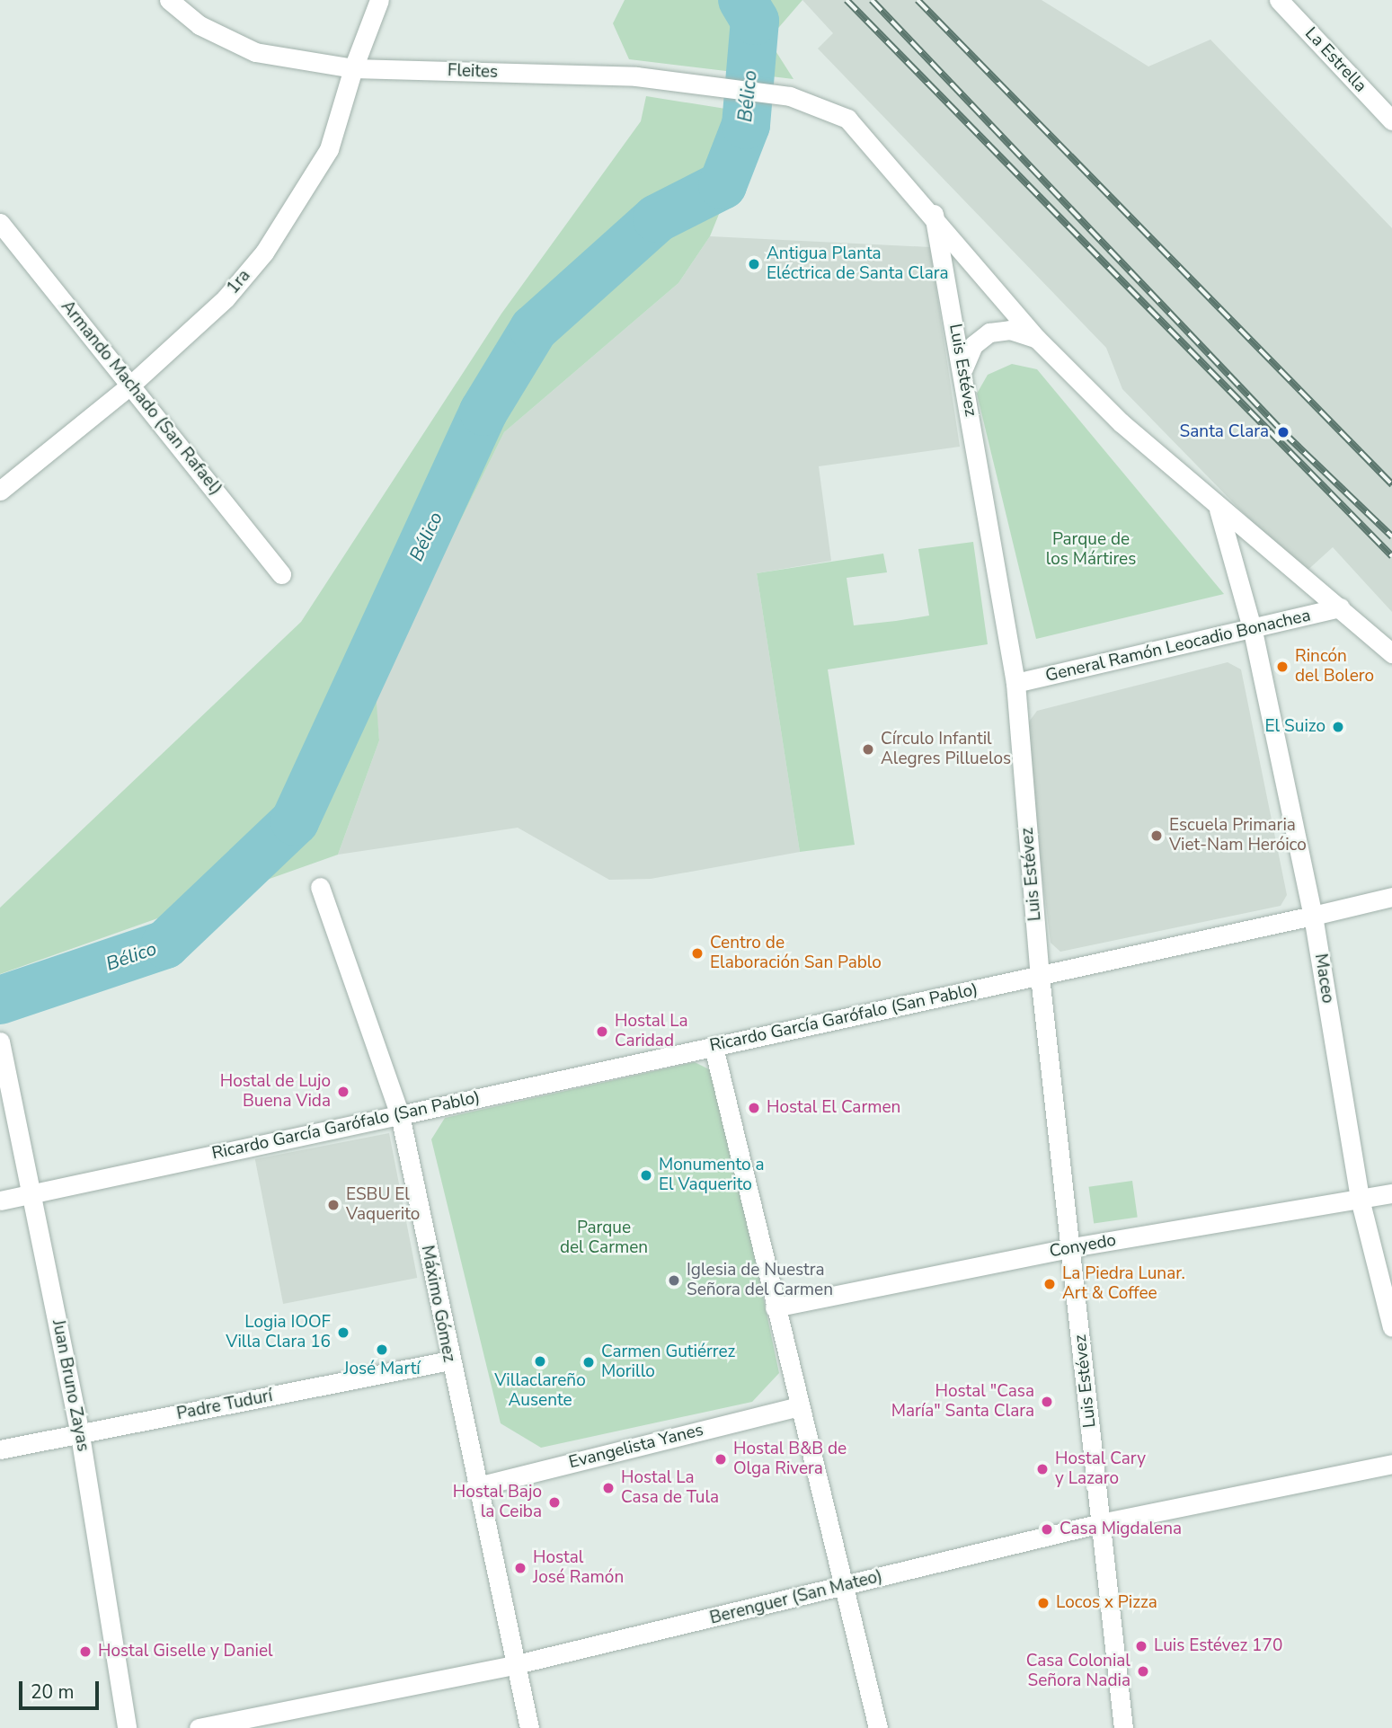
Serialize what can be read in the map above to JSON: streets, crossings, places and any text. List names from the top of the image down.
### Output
{
  "streets": {
    "street": [
      "La Estrella",
      "Fleites",
      "1ra",
      "Luis Estévez",
      "Armando Machado (San Rafael)",
      "General Ramón Leocadio Bonachea",
      "Maceo",
      "Ricardo García Garófalo (San Pablo)",
      "Conyedo",
      "Máximo Gómez",
      "Juan Bruno Zayas",
      "Padre Tudurí",
      "Evangelista Yanes",
      "Berenguer (San Mateo)"
    ]
  },
  "crossings": [
    ["Fleites", "1ra"],
    ["Fleites", "Luis Estévez"],
    ["1ra", "Armando Machado (San Rafael)"],
    ["Luis Estévez", "General Ramón Leocadio Bonachea"],
    ["Luis Estévez", "Ricardo García Garófalo (San Pablo)"],
    ["Luis Estévez", "Conyedo"],
    ["Luis Estévez", "Berenguer (San Mateo)"],
    ["General Ramón Leocadio Bonachea", "Maceo"],
    ["Maceo", "Ricardo García Garófalo (San Pablo)"],
    ["Maceo", "Conyedo"],
    ["Ricardo García Garófalo (San Pablo)", "Máximo Gómez"],
    ["Ricardo García Garófalo (San Pablo)", "Juan Bruno Zayas"],
    ["Máximo Gómez", "Padre Tudurí"],
    ["Máximo Gómez", "Evangelista Yanes"],
    ["Máximo Gómez", "Berenguer (San Mateo)"],
    ["Juan Bruno Zayas", "Padre Tudurí"]
  ],
  "water": ["Bélico"],
  "parks": ["Parque de los Mártires", "Parque del Carmen"],
  "places": [
    "Antigua Planta Eléctrica de Santa Clara",
    "Santa Clara",
    "Rincón del Bolero",
    "El Suizo",
    "Círculo Infantil Alegres Pilluelos",
    "Escuela Primaria Viet-Nam Heróico",
    "Centro de Elaboración San Pablo",
    "Hostal La Caridad",
    "Hostal de Lujo Buena Vida",
    "Hostal El Carmen",
    "Monumento a El Vaquerito",
    "ESBU El Vaquerito",
    "Iglesia de Nuestra Señora del Carmen",
    "La Piedra Lunar. Art & Coffee",
    "Logia IOOF Villa Clara 16",
    "José Martí",
    "Villaclareño Ausente",
    "Carmen Gutiérrez Morillo",
    "Hostal \"Casa María\" Santa Clara",
    "Hostal B&B de Olga Rivera",
    "Hostal Cary y Lazaro",
    "Hostal La Casa de Tula",
    "Hostal Bajo la Ceiba",
    "Casa Migdalena",
    "Hostal José Ramón",
    "Locos x Pizza",
    "Luis Estévez 170",
    "Hostal Giselle y Daniel",
    "Casa Colonial Señora Nadia"
  ],
  "scale_bar": "20 m"
}
